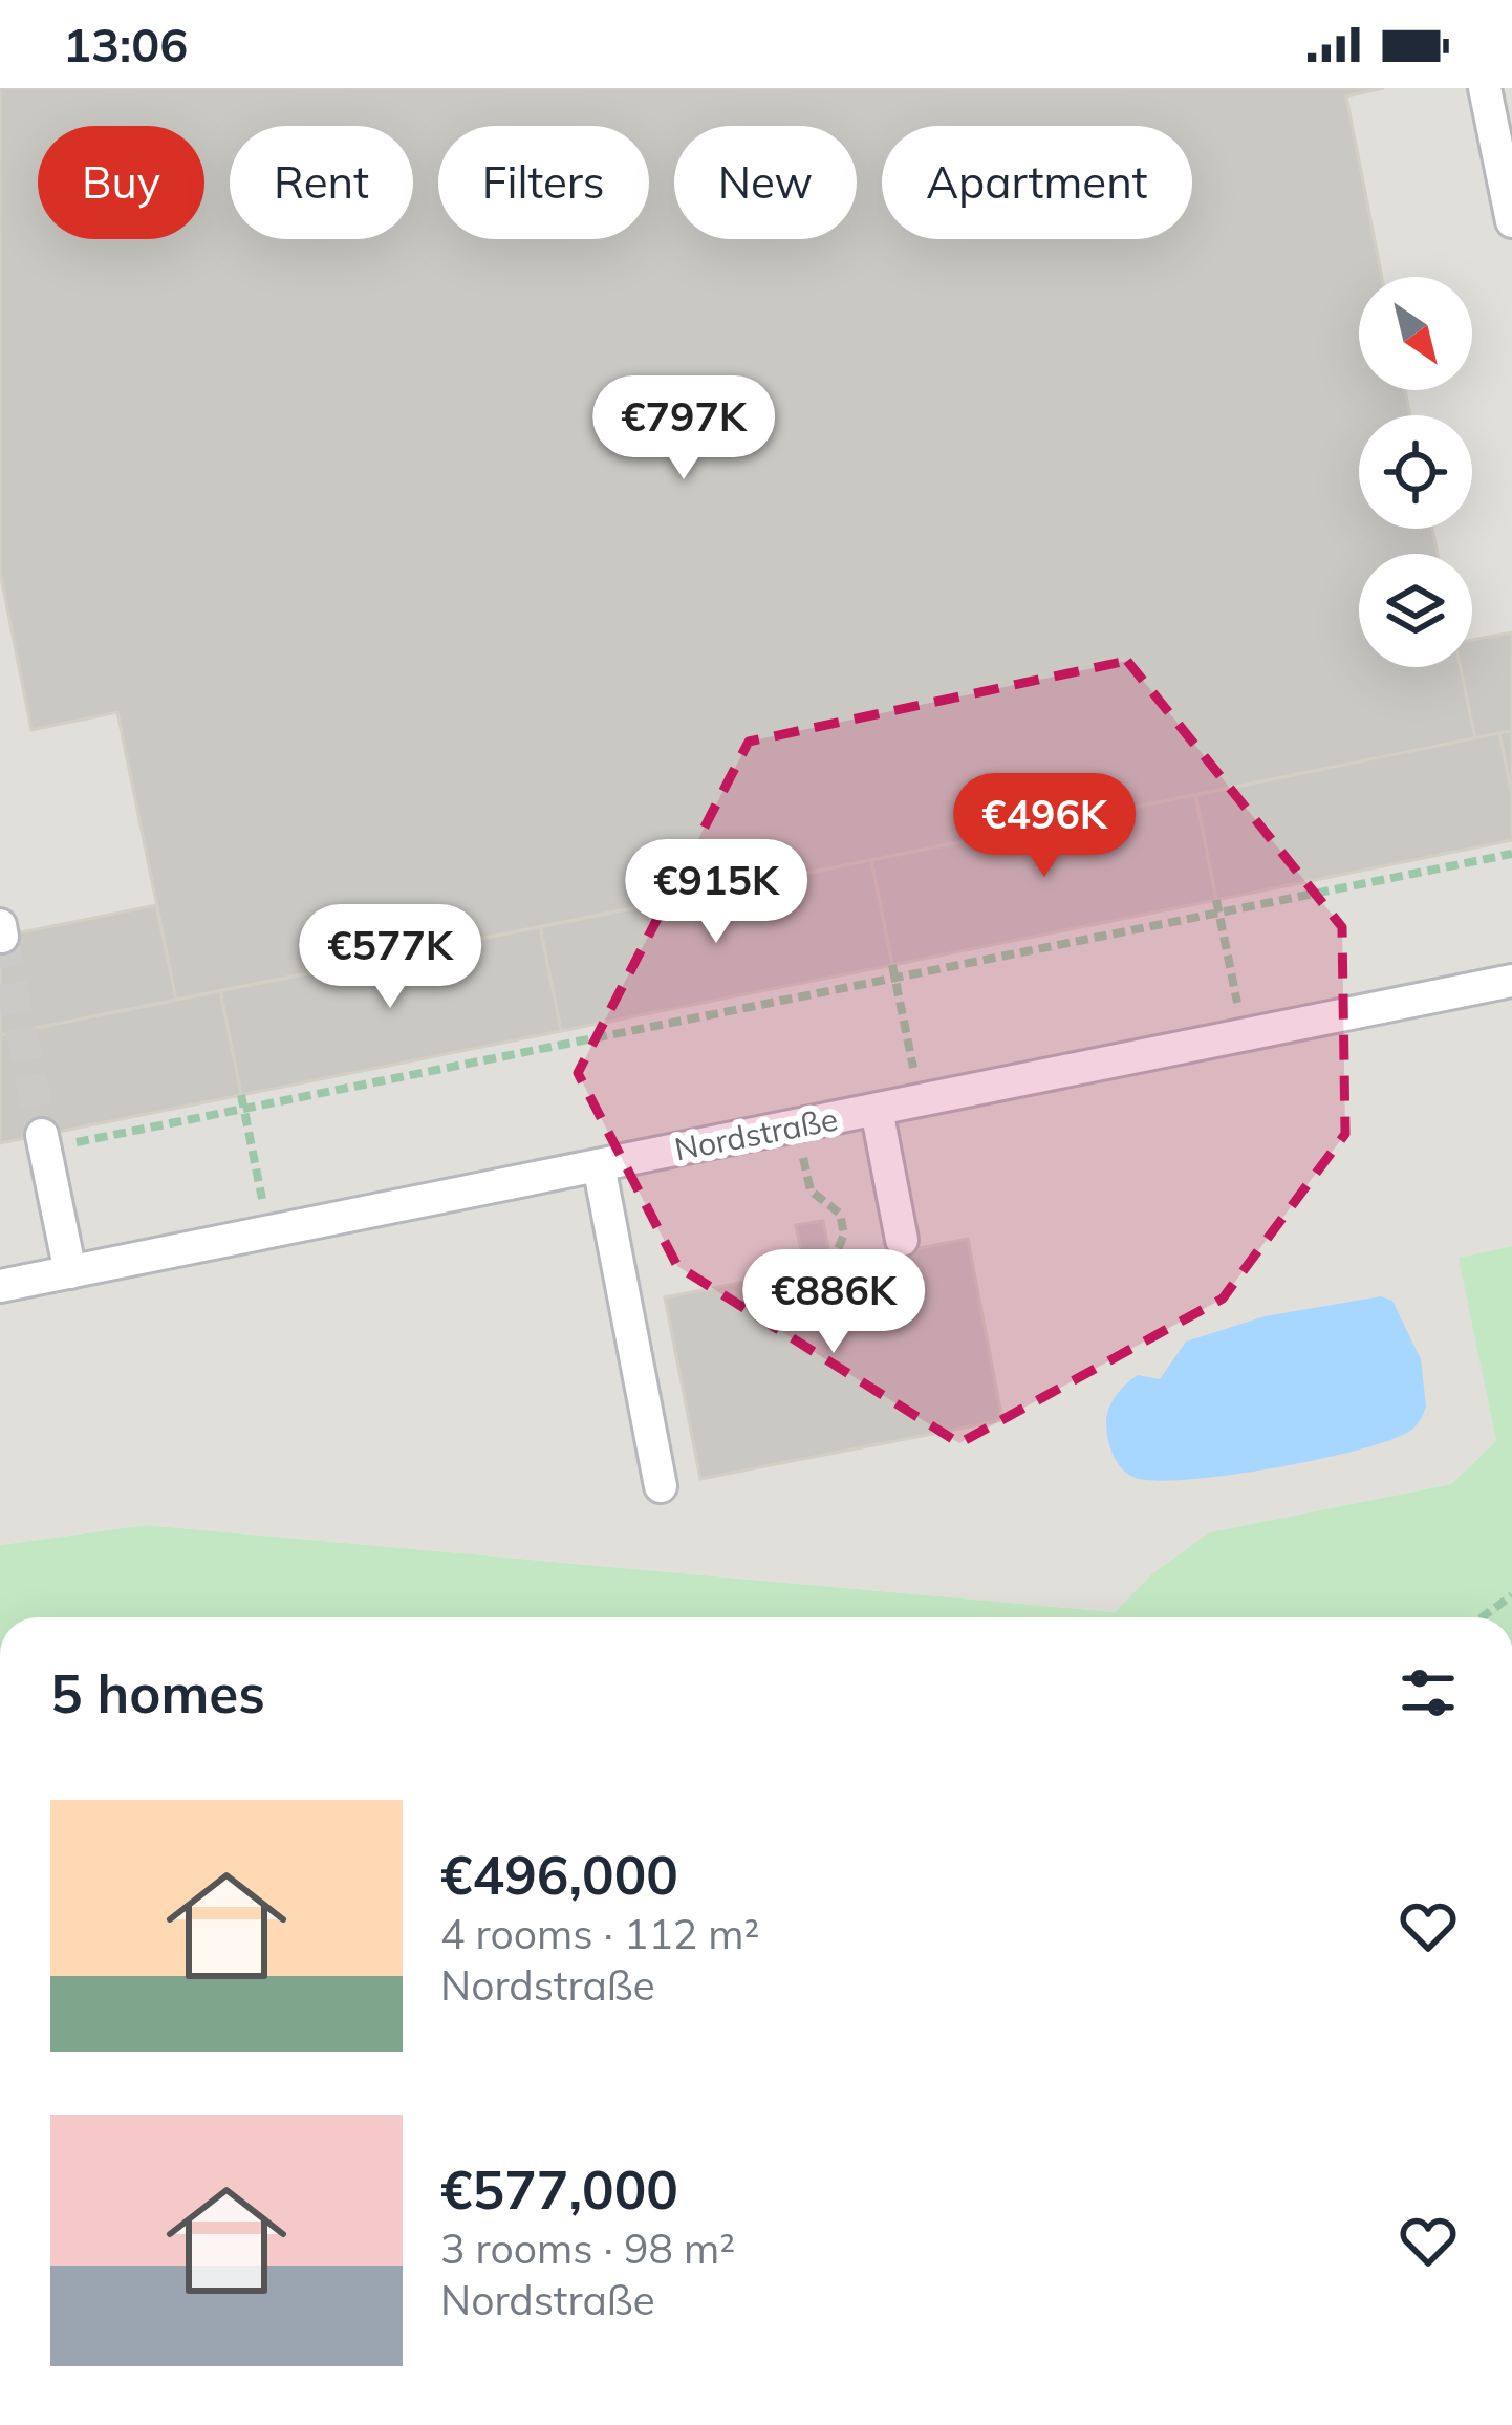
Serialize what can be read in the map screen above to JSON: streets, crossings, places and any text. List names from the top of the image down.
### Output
{
  "streets": {
    "street": ["Nordstraße"]
  },
  "north": "bottom right",
  "page": {
    "status": "13:06",
    "chip": [
      "Buy",
      "Rent",
      "Filters",
      "New",
      "Apartment"
    ],
    "price": [
      "€797K",
      "€496K",
      "€915K",
      "€577K",
      "€886K"
    ],
    "heading": "5 homes",
    "list": [
      {
        "name": "€496,000",
        "note": "4 rooms · 112 m² · Nordstraße"
      },
      {
        "name": "€577,000",
        "note": "3 rooms · 98 m² · Nordstraße"
      }
    ]
  }
}
